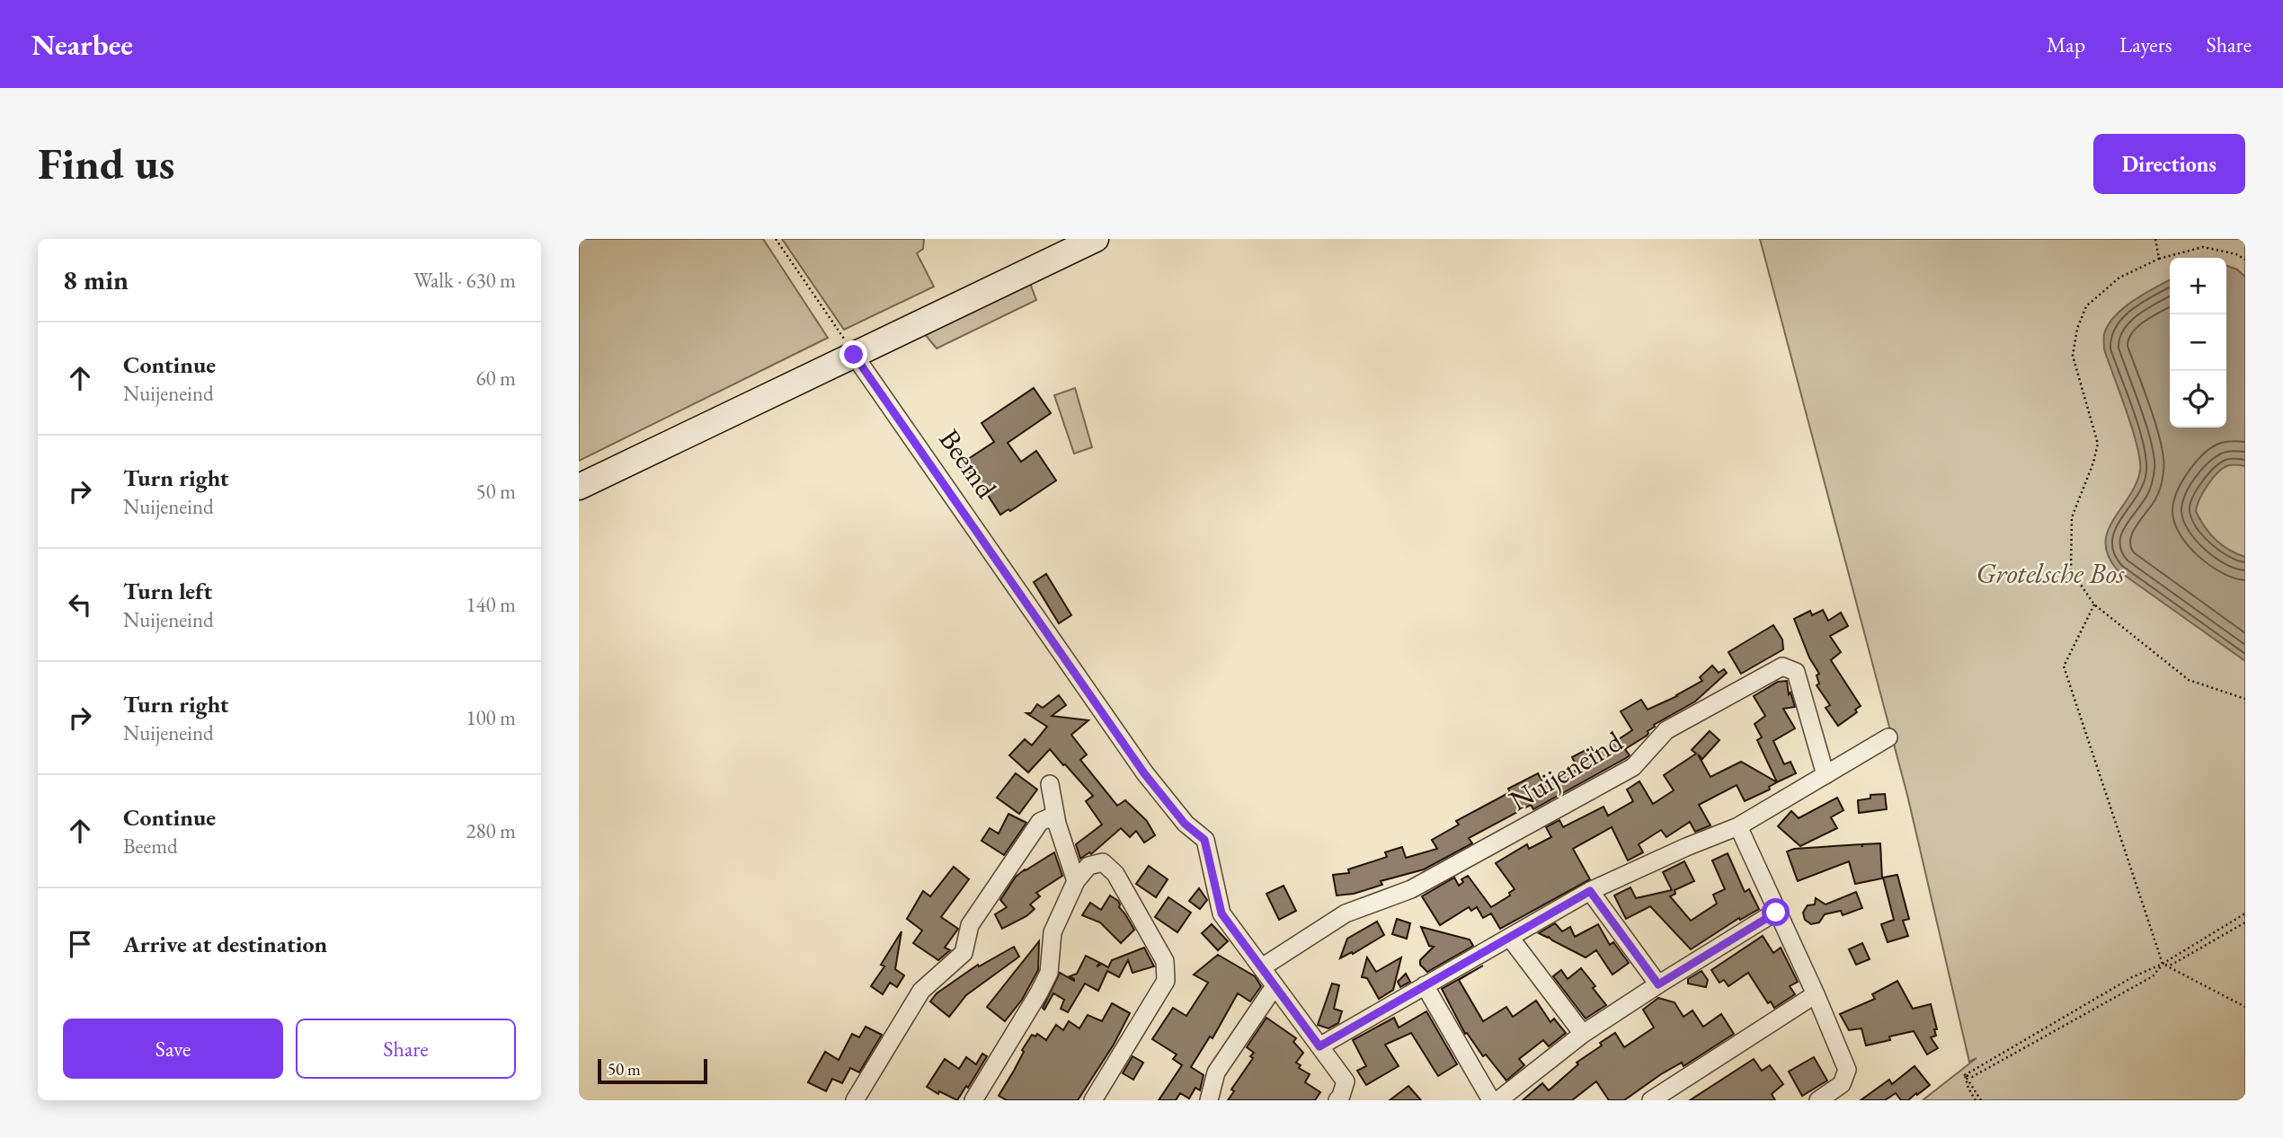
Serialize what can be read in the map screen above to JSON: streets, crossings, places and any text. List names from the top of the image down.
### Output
{
  "streets": {
    "street": ["Beemd", "Nuijeneind"]
  },
  "crossings": [
    ["Beemd", "Nuijeneind"]
  ],
  "parks": ["Grotelsche Bos"],
  "scale_bar": "50 m",
  "page": {
    "header": "Nearbee",
    "nav": ["Map", "Layers", "Share"],
    "buttons": [
      "Directions",
      ["Save", "Share"]
    ],
    "title": "Find us",
    "heading": ["8 min", "Walk · 630 m"],
    "map_buttons": ["+", "−"],
    "list": [
      ["Continue", "Nuijeneind", "60 m"],
      ["Turn right", "Nuijeneind", "50 m"],
      ["Turn left", "Nuijeneind", "140 m"],
      ["Turn right", "Nuijeneind", "100 m"],
      ["Continue", "Beemd", "280 m"],
      "Arrive at destination"
    ],
    "scale": "50 m"
  }
}
